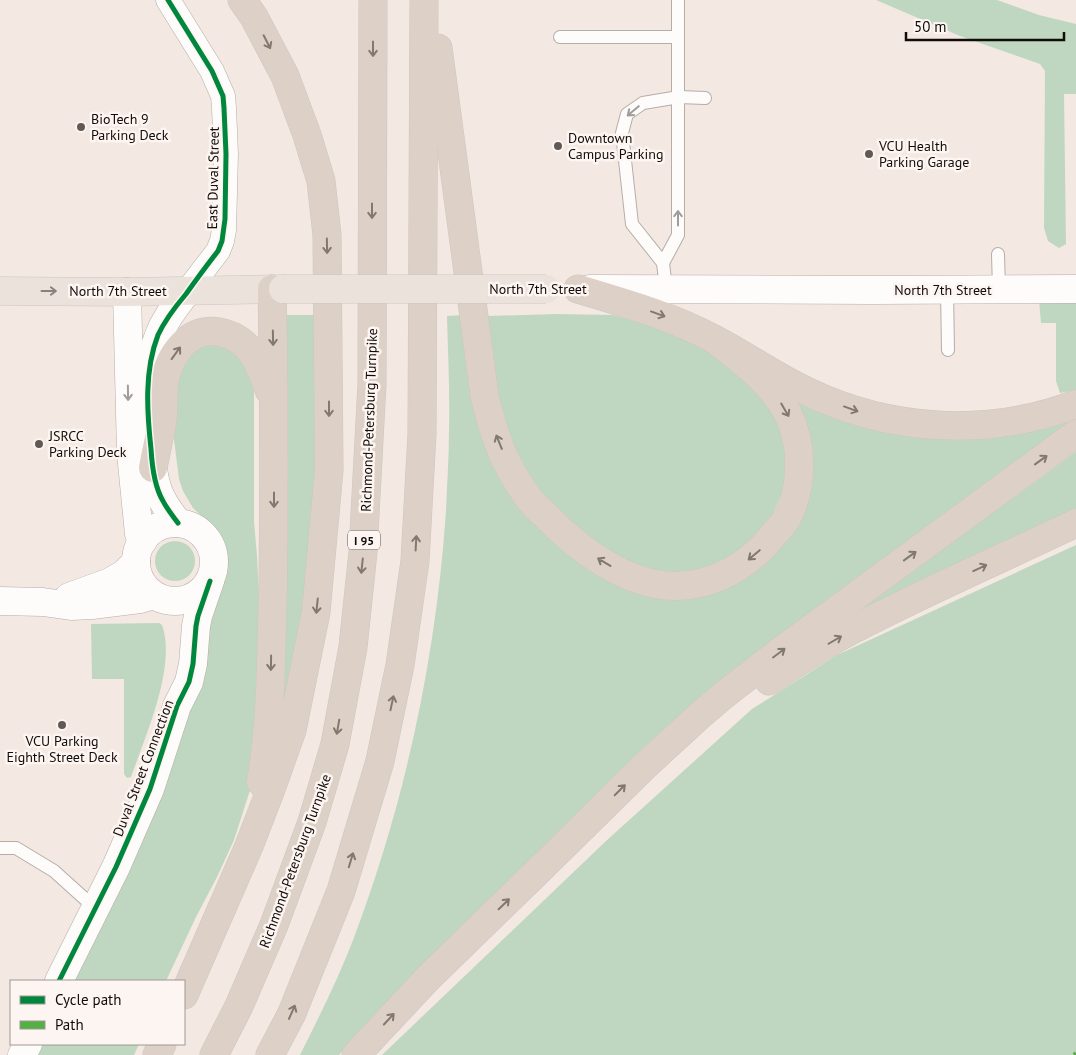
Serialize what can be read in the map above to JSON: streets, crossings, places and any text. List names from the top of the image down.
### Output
{
  "streets": {
    "highway": ["Richmond-Petersburg Turnpike", "I 95"],
    "main road": ["North 7th Street"],
    "street": ["East Duval Street", "Duval Street Connection"]
  },
  "crossings": [
    ["East Duval Street", "North 7th Street"],
    ["East Duval Street", "Duval Street Connection"]
  ],
  "places": [
    "BioTech 9 Parking Deck",
    "Downtown Campus Parking",
    "VCU Health Parking Garage",
    "JSRCC Parking Deck",
    "VCU Parking Eighth Street Deck"
  ],
  "legend": ["Cycle path", "Path"],
  "scale_bar": "50 m"
}
